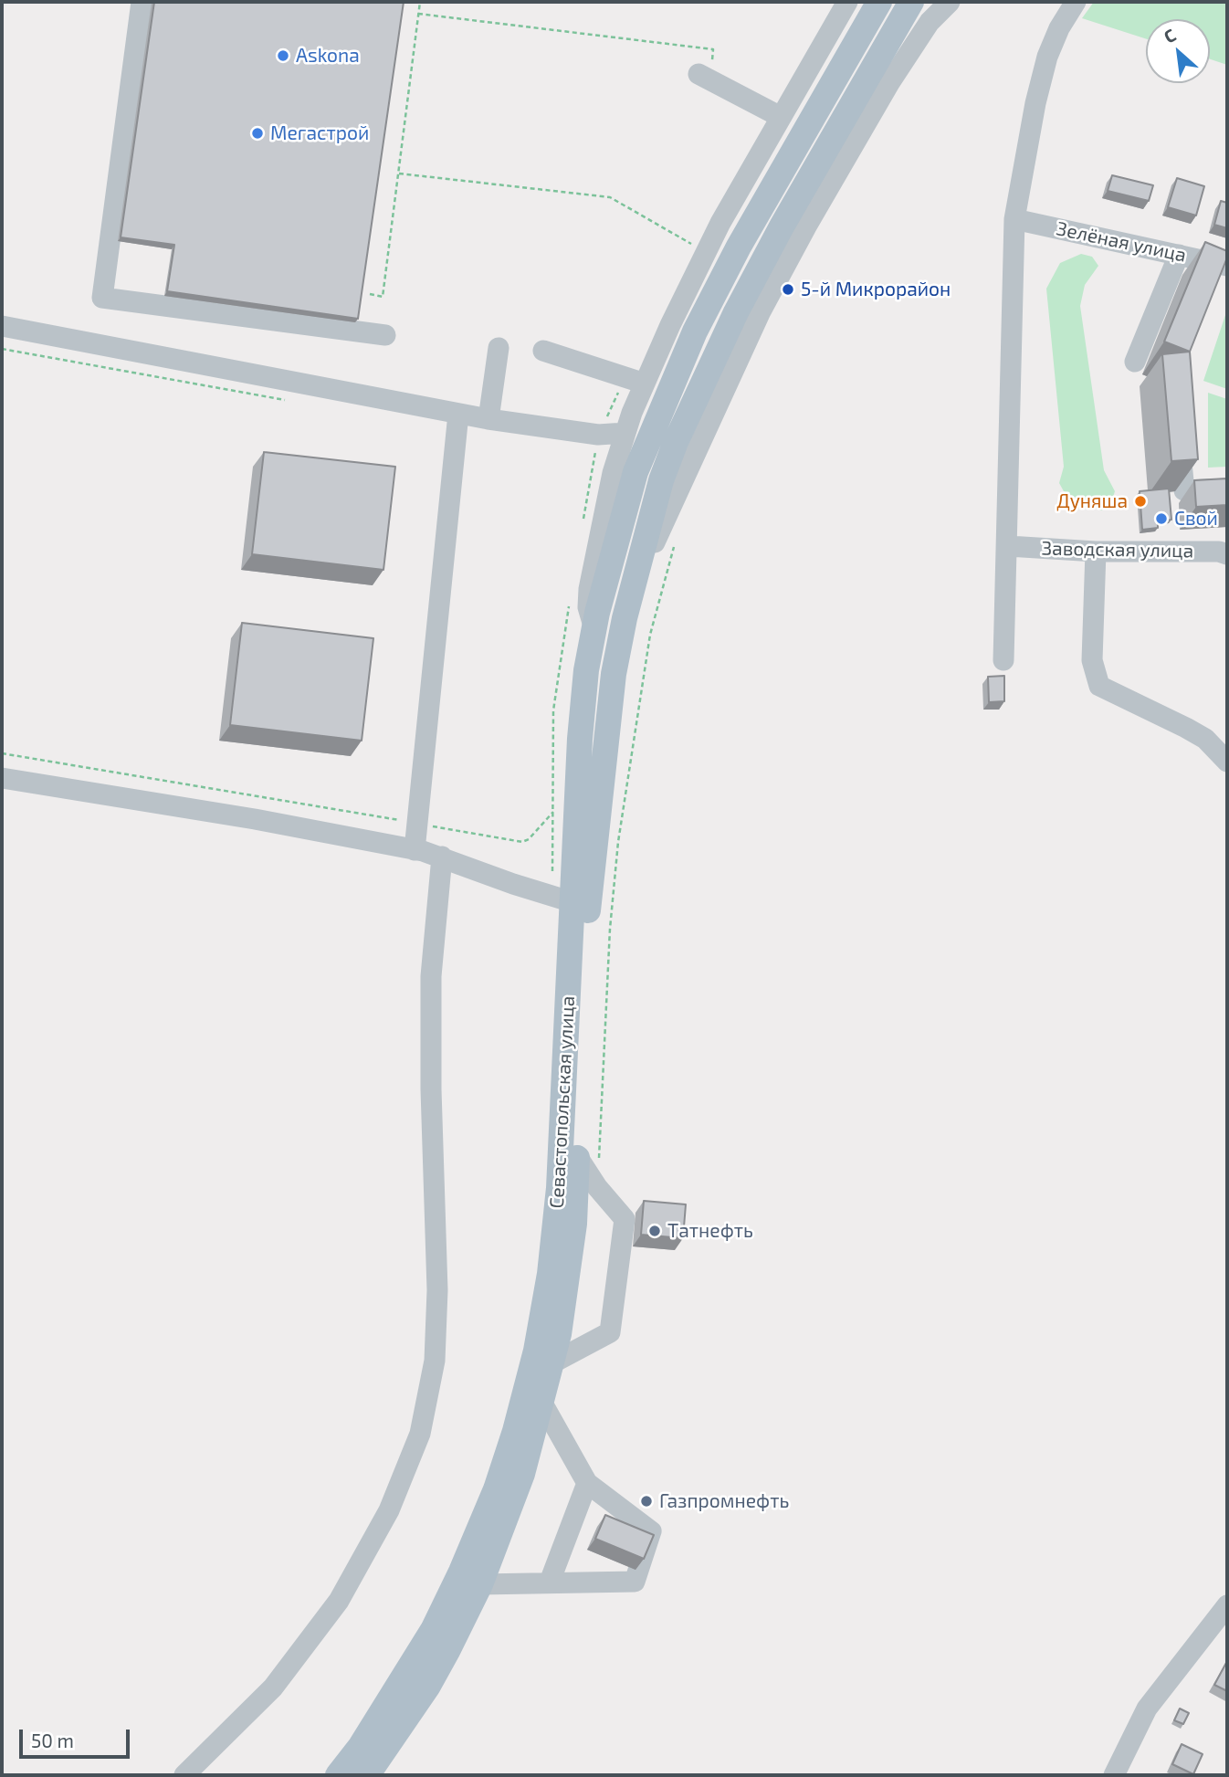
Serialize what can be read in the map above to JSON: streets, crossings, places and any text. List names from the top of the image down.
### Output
{
  "streets": {
    "main road": ["Севастопольская улица"],
    "street": ["Зелёная улица", "Заводская улица"]
  },
  "places": [
    "Askona",
    "Мегастрой",
    "5-й Микрорайон",
    "Дуняша",
    "Свой",
    "Татнефть",
    "Газпромнефть"
  ],
  "scale_bar": "50 m",
  "north": "top left"
}
